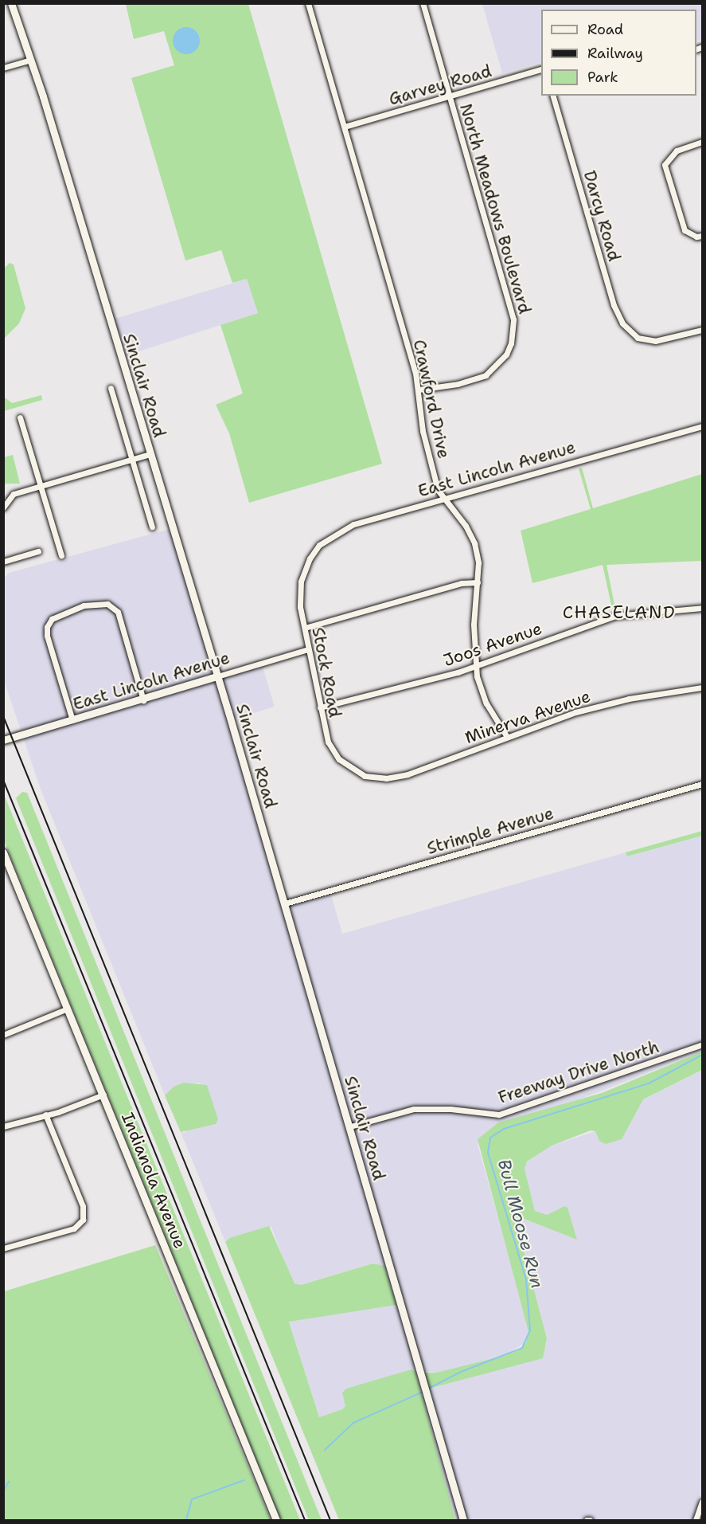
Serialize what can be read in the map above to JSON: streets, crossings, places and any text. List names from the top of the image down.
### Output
{
  "streets": {
    "main road": ["Sinclair Road", "East Lincoln Avenue", "Indianola Avenue"],
    "street": [
      "Garvey Road",
      "North Meadows Boulevard",
      "Darcy Road",
      "Crawford Drive",
      "Joos Avenue",
      "Stock Road",
      "Minerva Avenue",
      "Strimple Avenue",
      "Freeway Drive North"
    ]
  },
  "crossings": [
    ["Garvey Road", "North Meadows Boulevard"],
    ["Garvey Road", "Crawford Drive"],
    ["North Meadows Boulevard", "Crawford Drive"],
    ["Sinclair Road", "East Lincoln Avenue"],
    ["Sinclair Road", "Strimple Avenue"],
    ["Sinclair Road", "Freeway Drive North"],
    ["Crawford Drive", "East Lincoln Avenue"],
    ["Crawford Drive", "Joos Avenue"],
    ["Crawford Drive", "Minerva Avenue"],
    ["East Lincoln Avenue", "Stock Road"],
    ["Joos Avenue", "Stock Road"],
    ["Stock Road", "Minerva Avenue"]
  ],
  "districts": ["CHASELAND"],
  "water": ["Bull Moose Run"],
  "legend": ["Road", "Railway", "Park"]
}
